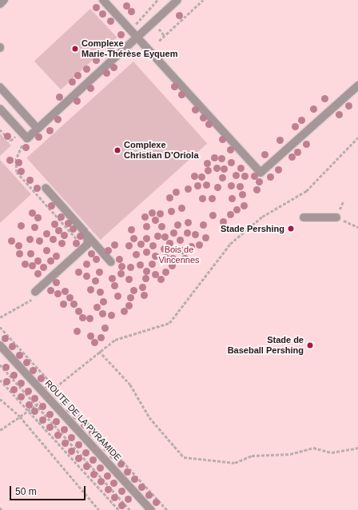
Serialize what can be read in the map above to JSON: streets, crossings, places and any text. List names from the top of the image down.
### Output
{
  "streets": {
    "street": ["ROUTE DE LA PYRAMIDE"]
  },
  "parks": ["Bois de Vincennes"],
  "places": [
    "Complexe Marie-Thérèse Eyquem",
    "Complexe Christian D’Oriola",
    "Stade Pershing",
    "Stade de Baseball Pershing"
  ],
  "scale_bar": "50 m"
}
